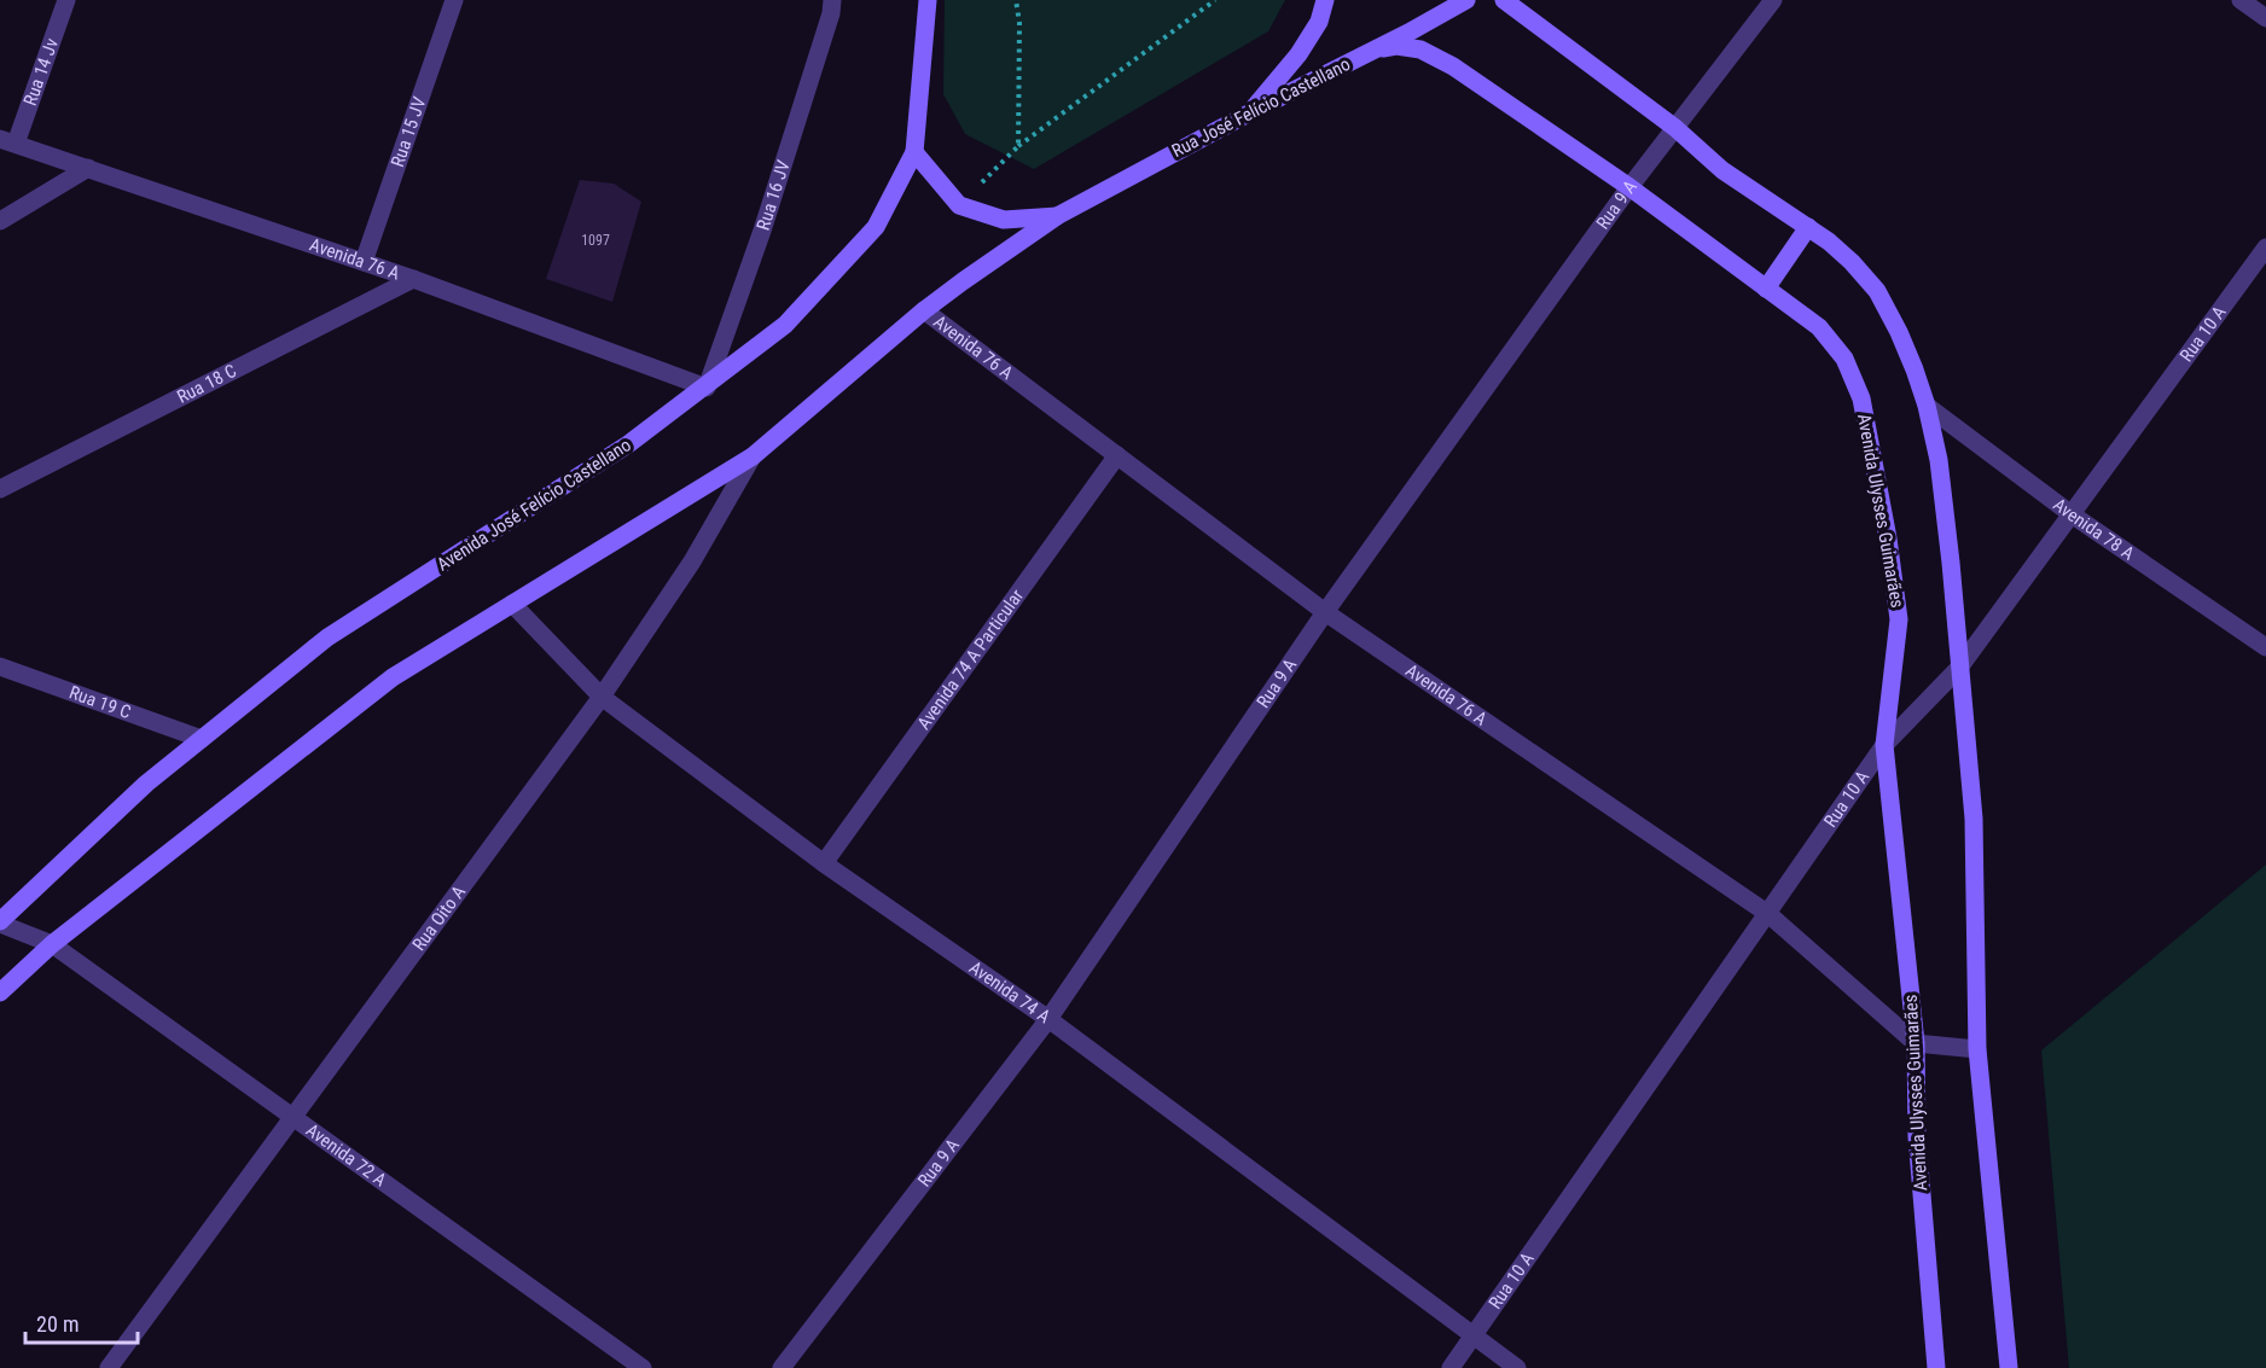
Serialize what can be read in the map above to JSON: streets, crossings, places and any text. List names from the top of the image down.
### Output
{
  "streets": {
    "main road": ["Rua José Felício Castellano", "Avenida José Felício Castellano", "Avenida Ulysses Guimarães"],
    "street": [
      "Rua 14 Jv",
      "Rua 15 JV",
      "Rua 16 JV",
      "Rua 9 A",
      "Avenida 76 A",
      "Rua 10 A",
      "Rua 18 C",
      "Avenida 78 A",
      "Avenida 74 A Particular",
      "Rua 19 C",
      "Rua Oito A",
      "Avenida 74 A",
      "Avenida 72 A"
    ]
  },
  "crossings": [
    ["Rua 14 Jv", "Avenida 76 A"],
    ["Rua José Felício Castellano", "Avenida Ulysses Guimarães"],
    ["Rua 15 JV", "Avenida 76 A"],
    ["Rua 16 JV", "Avenida 76 A"],
    ["Rua 16 JV", "Avenida José Felício Castellano"],
    ["Rua 9 A", "Avenida 76 A"],
    ["Rua 9 A", "Avenida Ulysses Guimarães"],
    ["Rua 9 A", "Avenida 74 A"],
    ["Avenida 76 A", "Rua 10 A"],
    ["Avenida 76 A", "Rua 18 C"],
    ["Avenida 76 A", "Avenida José Felício Castellano"],
    ["Avenida 76 A", "Avenida Ulysses Guimarães"],
    ["Avenida 76 A", "Avenida 74 A Particular"],
    ["Rua 10 A", "Avenida Ulysses Guimarães"],
    ["Rua 10 A", "Avenida 78 A"],
    ["Rua 10 A", "Avenida 74 A"],
    ["Avenida José Felício Castellano", "Rua 19 C"],
    ["Avenida José Felício Castellano", "Avenida 72 A"],
    ["Avenida 74 A Particular", "Avenida 74 A"],
    ["Rua Oito A", "Avenida 74 A"],
    ["Rua Oito A", "Avenida 72 A"]
  ],
  "house_numbers": ["1097"],
  "scale_bar": "20 m"
}
